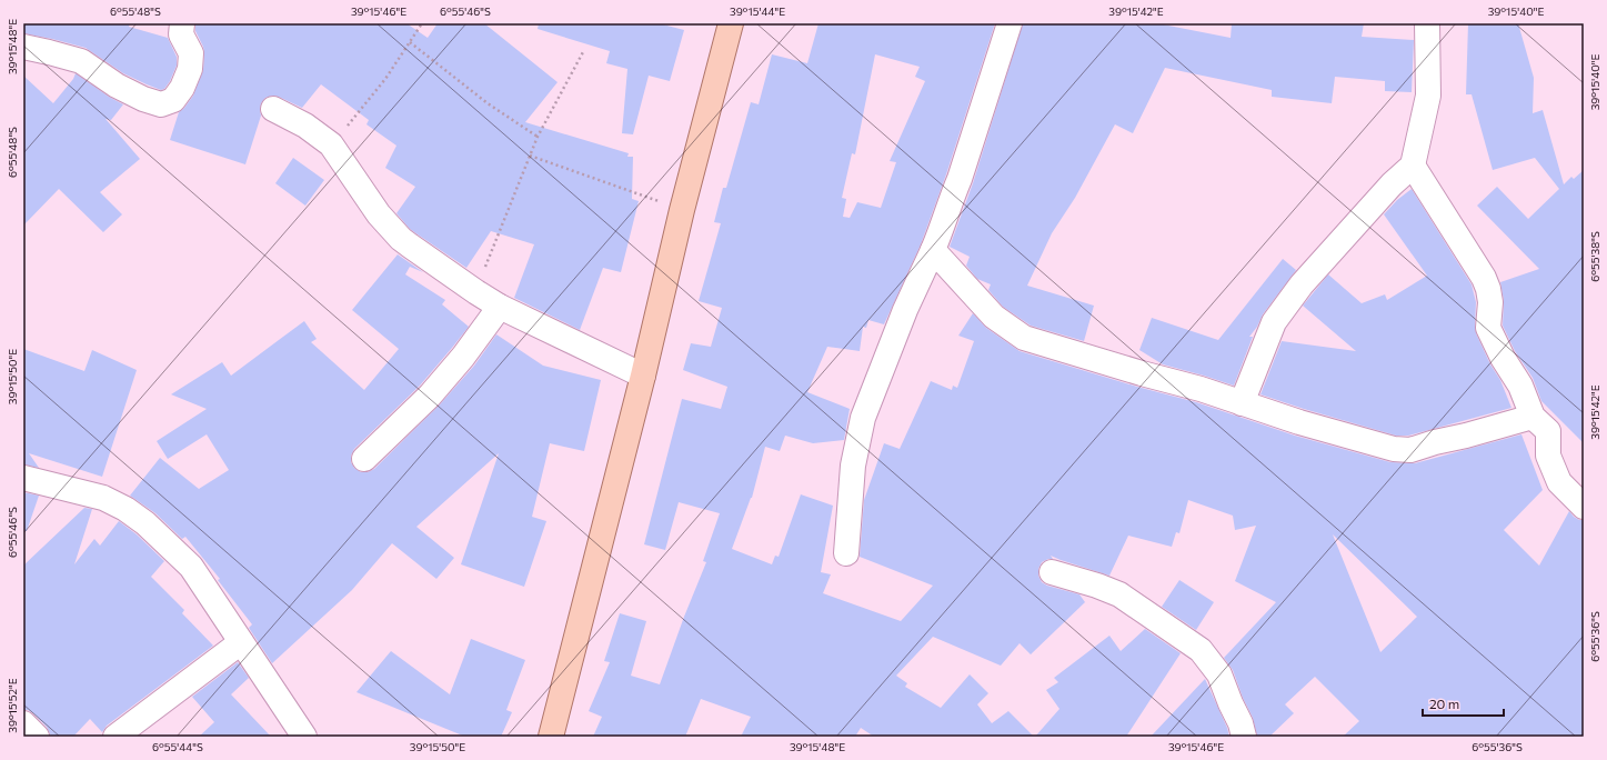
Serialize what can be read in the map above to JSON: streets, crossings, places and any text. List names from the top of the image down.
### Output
{
  "scale_bar": "20 m",
  "coordinates": [
    "6°55'48\"S",
    "39°15'46\"E",
    "6°55'46\"S",
    "39°15'44\"E",
    "39°15'42\"E",
    "39°15'40\"E",
    "39°15'48\"E",
    "6°55'38\"S",
    "39°15'50\"E",
    "6°55'36\"S",
    "39°15'52\"E",
    "6°55'44\"S"
  ]
}
